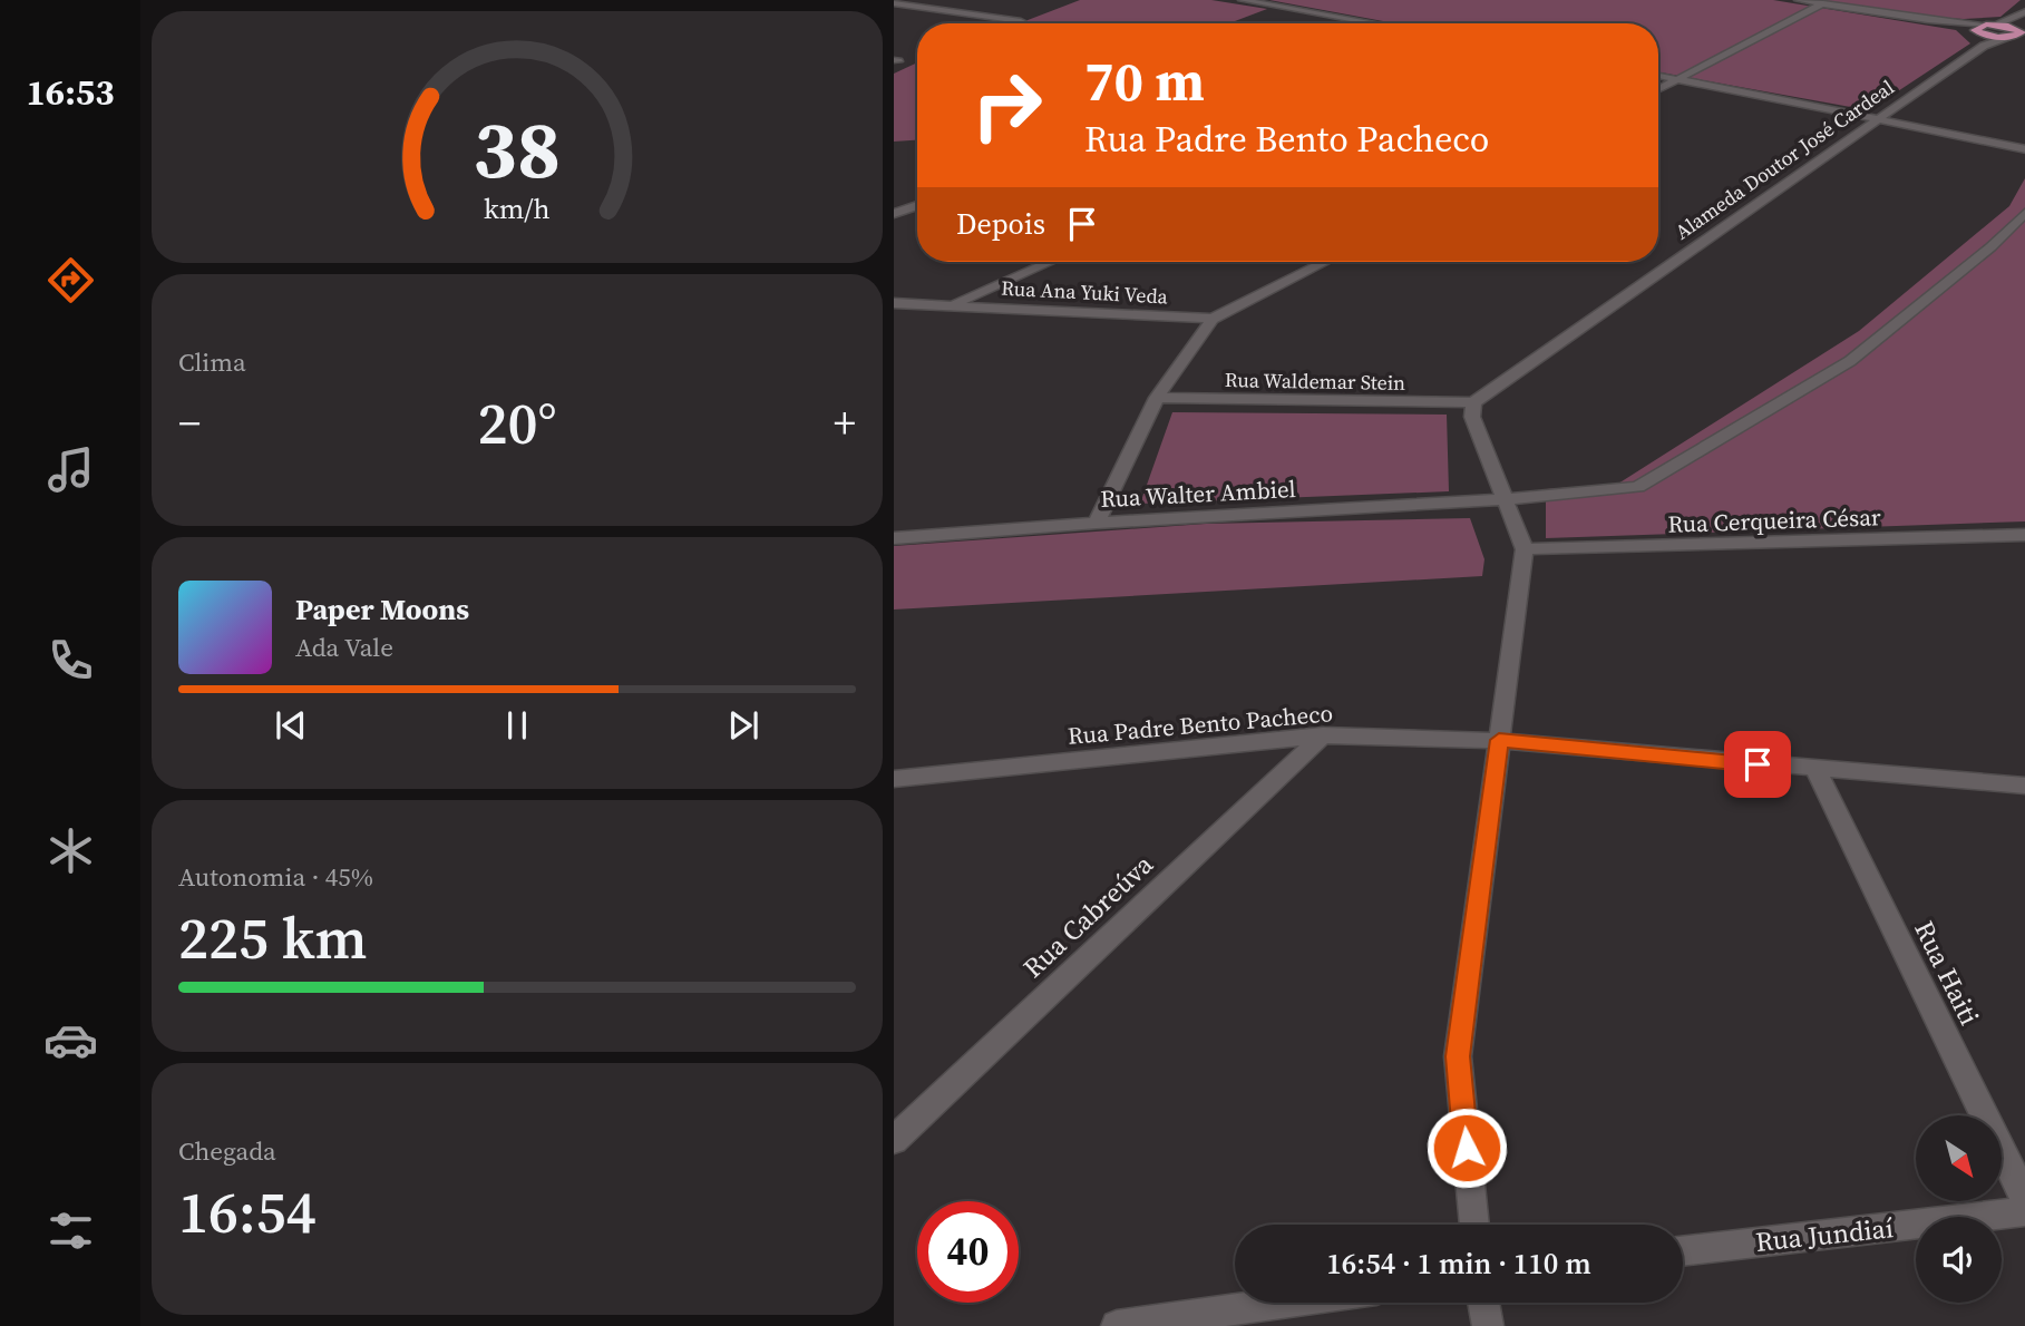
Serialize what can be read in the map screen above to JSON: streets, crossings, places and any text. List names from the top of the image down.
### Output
{
  "streets": {
    "street": [
      "Alameda Doutor José Cardeal",
      "Rua Ana Yuki Veda",
      "Rua Waldemar Stein",
      "Rua Walter Ambiel",
      "Rua Cerqueira César",
      "Rua Padre Bento Pacheco",
      "Rua Cabreúva",
      "Rua Haiti",
      "Rua Jundiaí"
    ]
  },
  "crossings": [
    ["Alameda Doutor José Cardeal", "Rua Waldemar Stein"],
    ["Rua Padre Bento Pacheco", "Rua Cabreúva"],
    ["Rua Padre Bento Pacheco", "Rua Haiti"]
  ],
  "north": "bottom right",
  "page": {
    "tabs": "16:53",
    "turn": ["70 m", "Rua Padre Bento Pacheco"],
    "then": "Depois",
    "tile": [
      "Clima",
      ["Autonomia · 45%", "225 km"],
      ["Chegada", "16:54"]
    ],
    "heat": ["−", "20°", "+"],
    "song": ["Paper Moons", "Ada Vale"],
    "limit": "40",
    "trip": "16:54 · 1 min · 110 m",
    "gauge": ["38", "km/h"]
  }
}
